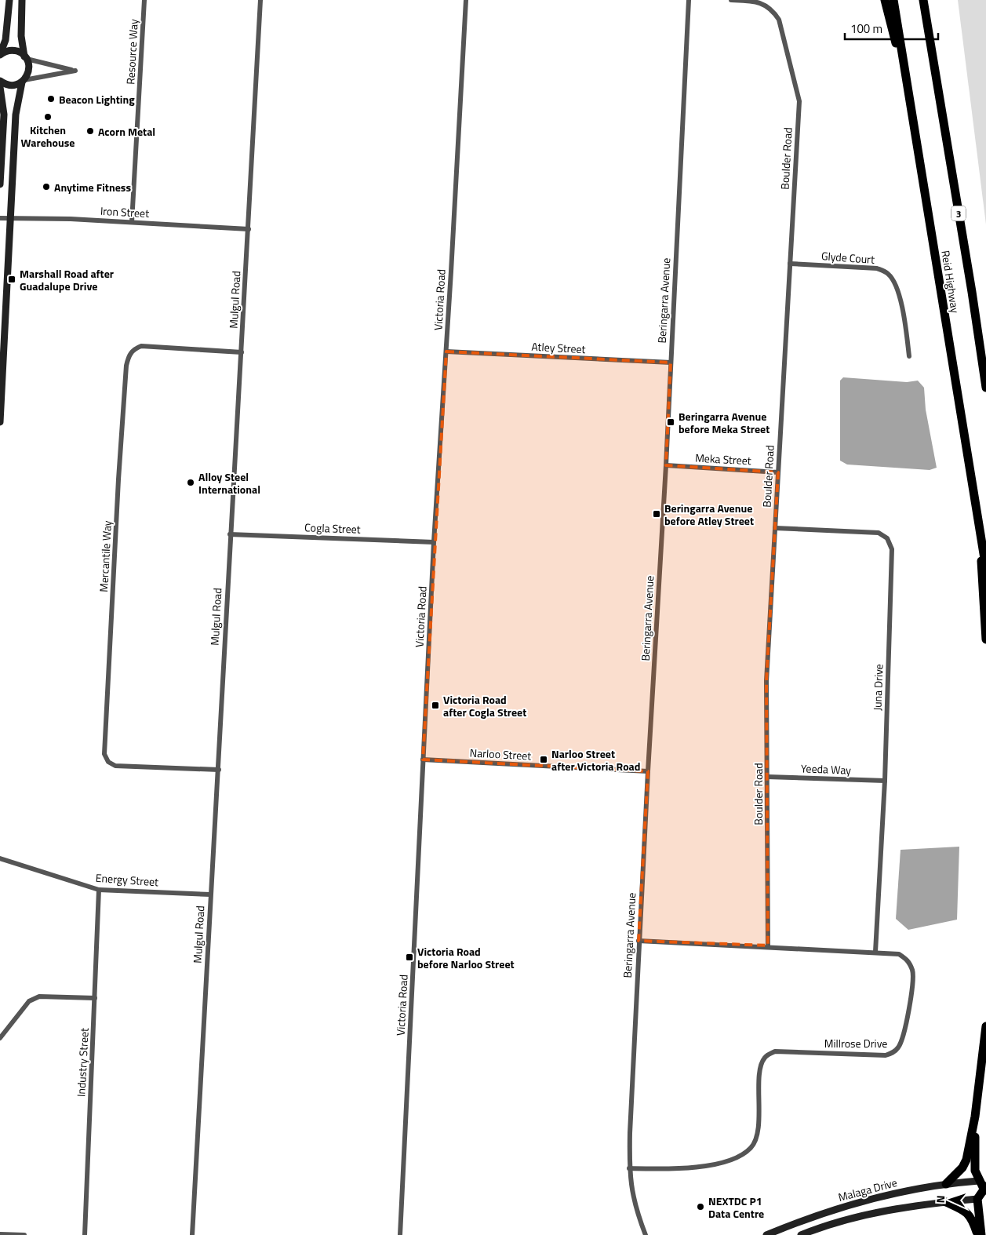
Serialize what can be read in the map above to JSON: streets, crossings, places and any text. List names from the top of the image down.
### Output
{
  "streets": {
    "highway": ["3", "Reid Highway"],
    "main road": ["Malaga Drive"],
    "street": [
      "Resource Way",
      "Boulder Road",
      "Iron Street",
      "Glyde Court",
      "Mulgul Road",
      "Victoria Road",
      "Beringarra Avenue",
      "Atley Street",
      "Meka Street",
      "Cogla Street",
      "Mercantile Way",
      "Juna Drive",
      "Narloo Street",
      "Yeeda Way",
      "Energy Street",
      "Millrose Drive",
      "Industry Street"
    ]
  },
  "crossings": [
    ["Resource Way", "Iron Street"],
    ["Boulder Road", "Glyde Court"],
    ["Boulder Road", "Meka Street"],
    ["Boulder Road", "Juna Drive"],
    ["Boulder Road", "Yeeda Way"],
    ["Boulder Road", "Millrose Drive"],
    ["Iron Street", "Mulgul Road"],
    ["Mulgul Road", "Cogla Street"],
    ["Mulgul Road", "Mercantile Way"],
    ["Mulgul Road", "Energy Street"],
    ["Victoria Road", "Atley Street"],
    ["Victoria Road", "Cogla Street"],
    ["Victoria Road", "Narloo Street"],
    ["Beringarra Avenue", "Atley Street"],
    ["Beringarra Avenue", "Meka Street"],
    ["Beringarra Avenue", "Narloo Street"],
    ["Beringarra Avenue", "Millrose Drive"],
    ["Juna Drive", "Yeeda Way"],
    ["Juna Drive", "Millrose Drive"],
    ["Energy Street", "Industry Street"]
  ],
  "places": {
    "other": [
      "Beacon Lighting",
      "Kitchen Warehouse",
      "Acorn Metal",
      "Anytime Fitness",
      "Alloy Steel International",
      "NEXTDC P1 Data Centre"
    ],
    "transit": [
      "Marshall Road after Guadalupe Drive",
      "Beringarra Avenue before Meka Street",
      "Beringarra Avenue before Atley Street",
      "Victoria Road after Cogla Street",
      "Narloo Street after Victoria Road",
      "Victoria Road before Narloo Street"
    ]
  },
  "scale_bar": "100 m",
  "north": "left"
}
